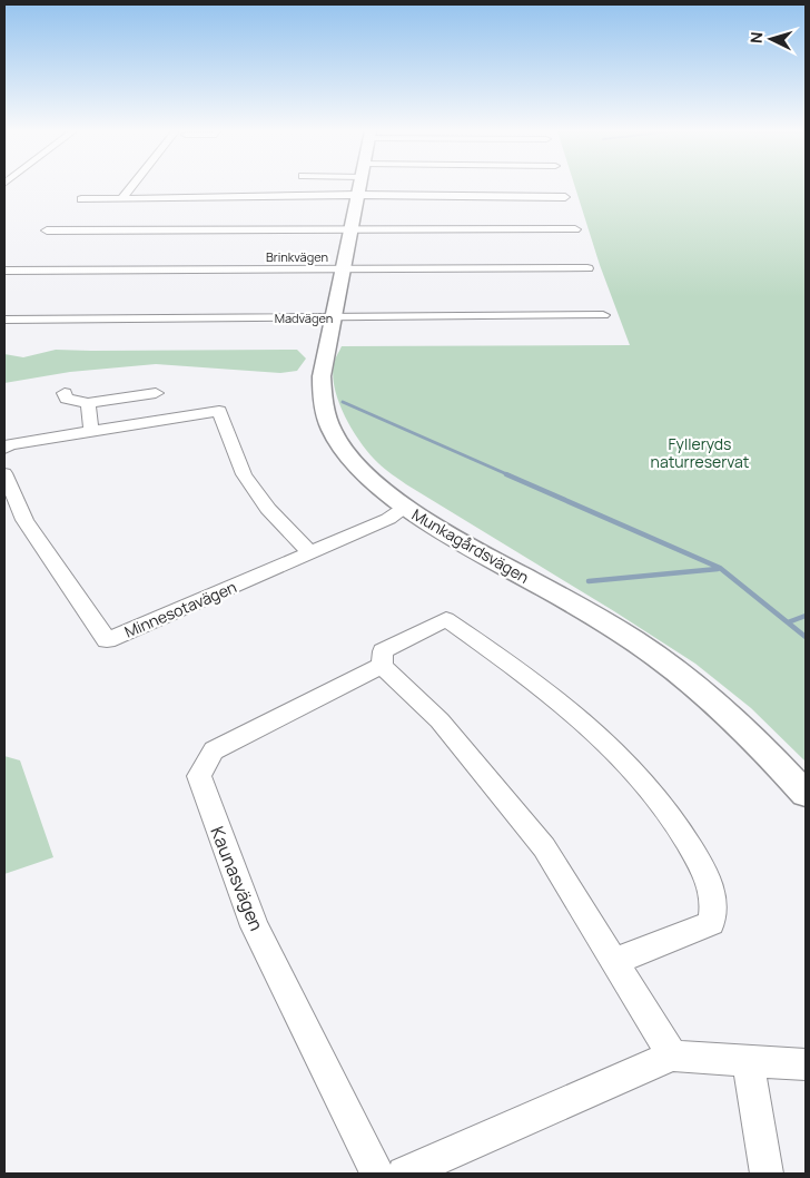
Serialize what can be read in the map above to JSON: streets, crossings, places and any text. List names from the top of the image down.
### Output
{
  "streets": {
    "street": [
      "Brinkvägen",
      "Madvägen",
      "Munkagårdsvägen",
      "Minnesotavägen",
      "Kaunasvägen"
    ]
  },
  "crossings": [
    ["Brinkvägen", "Munkagårdsvägen"],
    ["Madvägen", "Munkagårdsvägen"],
    ["Munkagårdsvägen", "Minnesotavägen"]
  ],
  "parks": ["Fylleryds naturreservat"],
  "north": "left"
}
